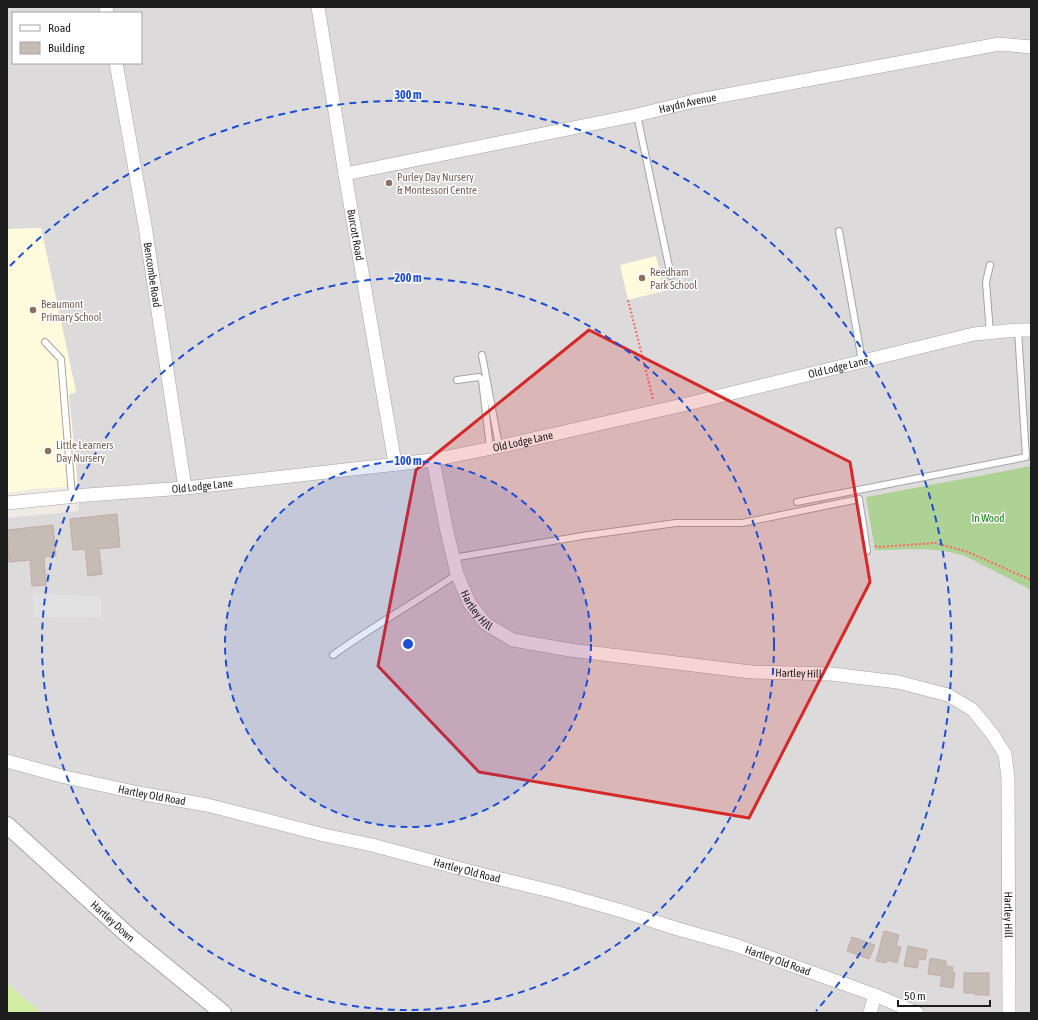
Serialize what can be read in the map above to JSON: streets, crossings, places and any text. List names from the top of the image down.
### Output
{
  "streets": {
    "street": [
      "Haydn Avenue",
      "Burcott Road",
      "Bencombe Road",
      "Old Lodge Lane",
      "Hartley Hill",
      "Hartley Old Road",
      "Hartley Down"
    ]
  },
  "crossings": [
    ["Haydn Avenue", "Burcott Road"],
    ["Burcott Road", "Old Lodge Lane"],
    ["Bencombe Road", "Old Lodge Lane"],
    ["Old Lodge Lane", "Hartley Hill"]
  ],
  "parks": ["In Wood"],
  "places": [
    "Purley Day Nursery & Montessori Centre",
    "Reedham Park School",
    "Beaumont Primary School",
    "Little Learners Day Nursery"
  ],
  "legend": ["Road", "Building"],
  "scale_bar": "50 m",
  "rings": ["300 m", "200 m", "100 m"]
}
